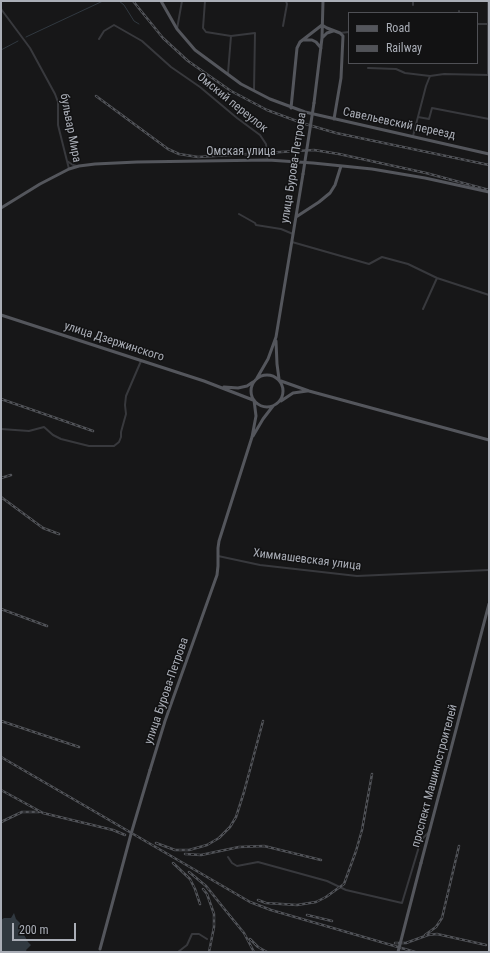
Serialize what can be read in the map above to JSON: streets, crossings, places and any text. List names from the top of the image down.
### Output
{
  "streets": {
    "main road": [
      "Савельевский переезд",
      "Омская улица",
      "улица Бурова-Петрова",
      "улица Дзержинского",
      "проспект Машиностроителей"
    ],
    "street": ["Омский переулок", "бульвар Мира", "Химмашевская улица"]
  },
  "crossings": [
    ["Омский переулок", "Омская улица"],
    ["бульвар Мира", "Омская улица"],
    ["улица Бурова-Петрова", "улица Дзержинского"],
    ["улица Бурова-Петрова", "Химмашевская улица"]
  ],
  "legend": ["Road", "Railway"],
  "scale_bar": "200 m"
}
